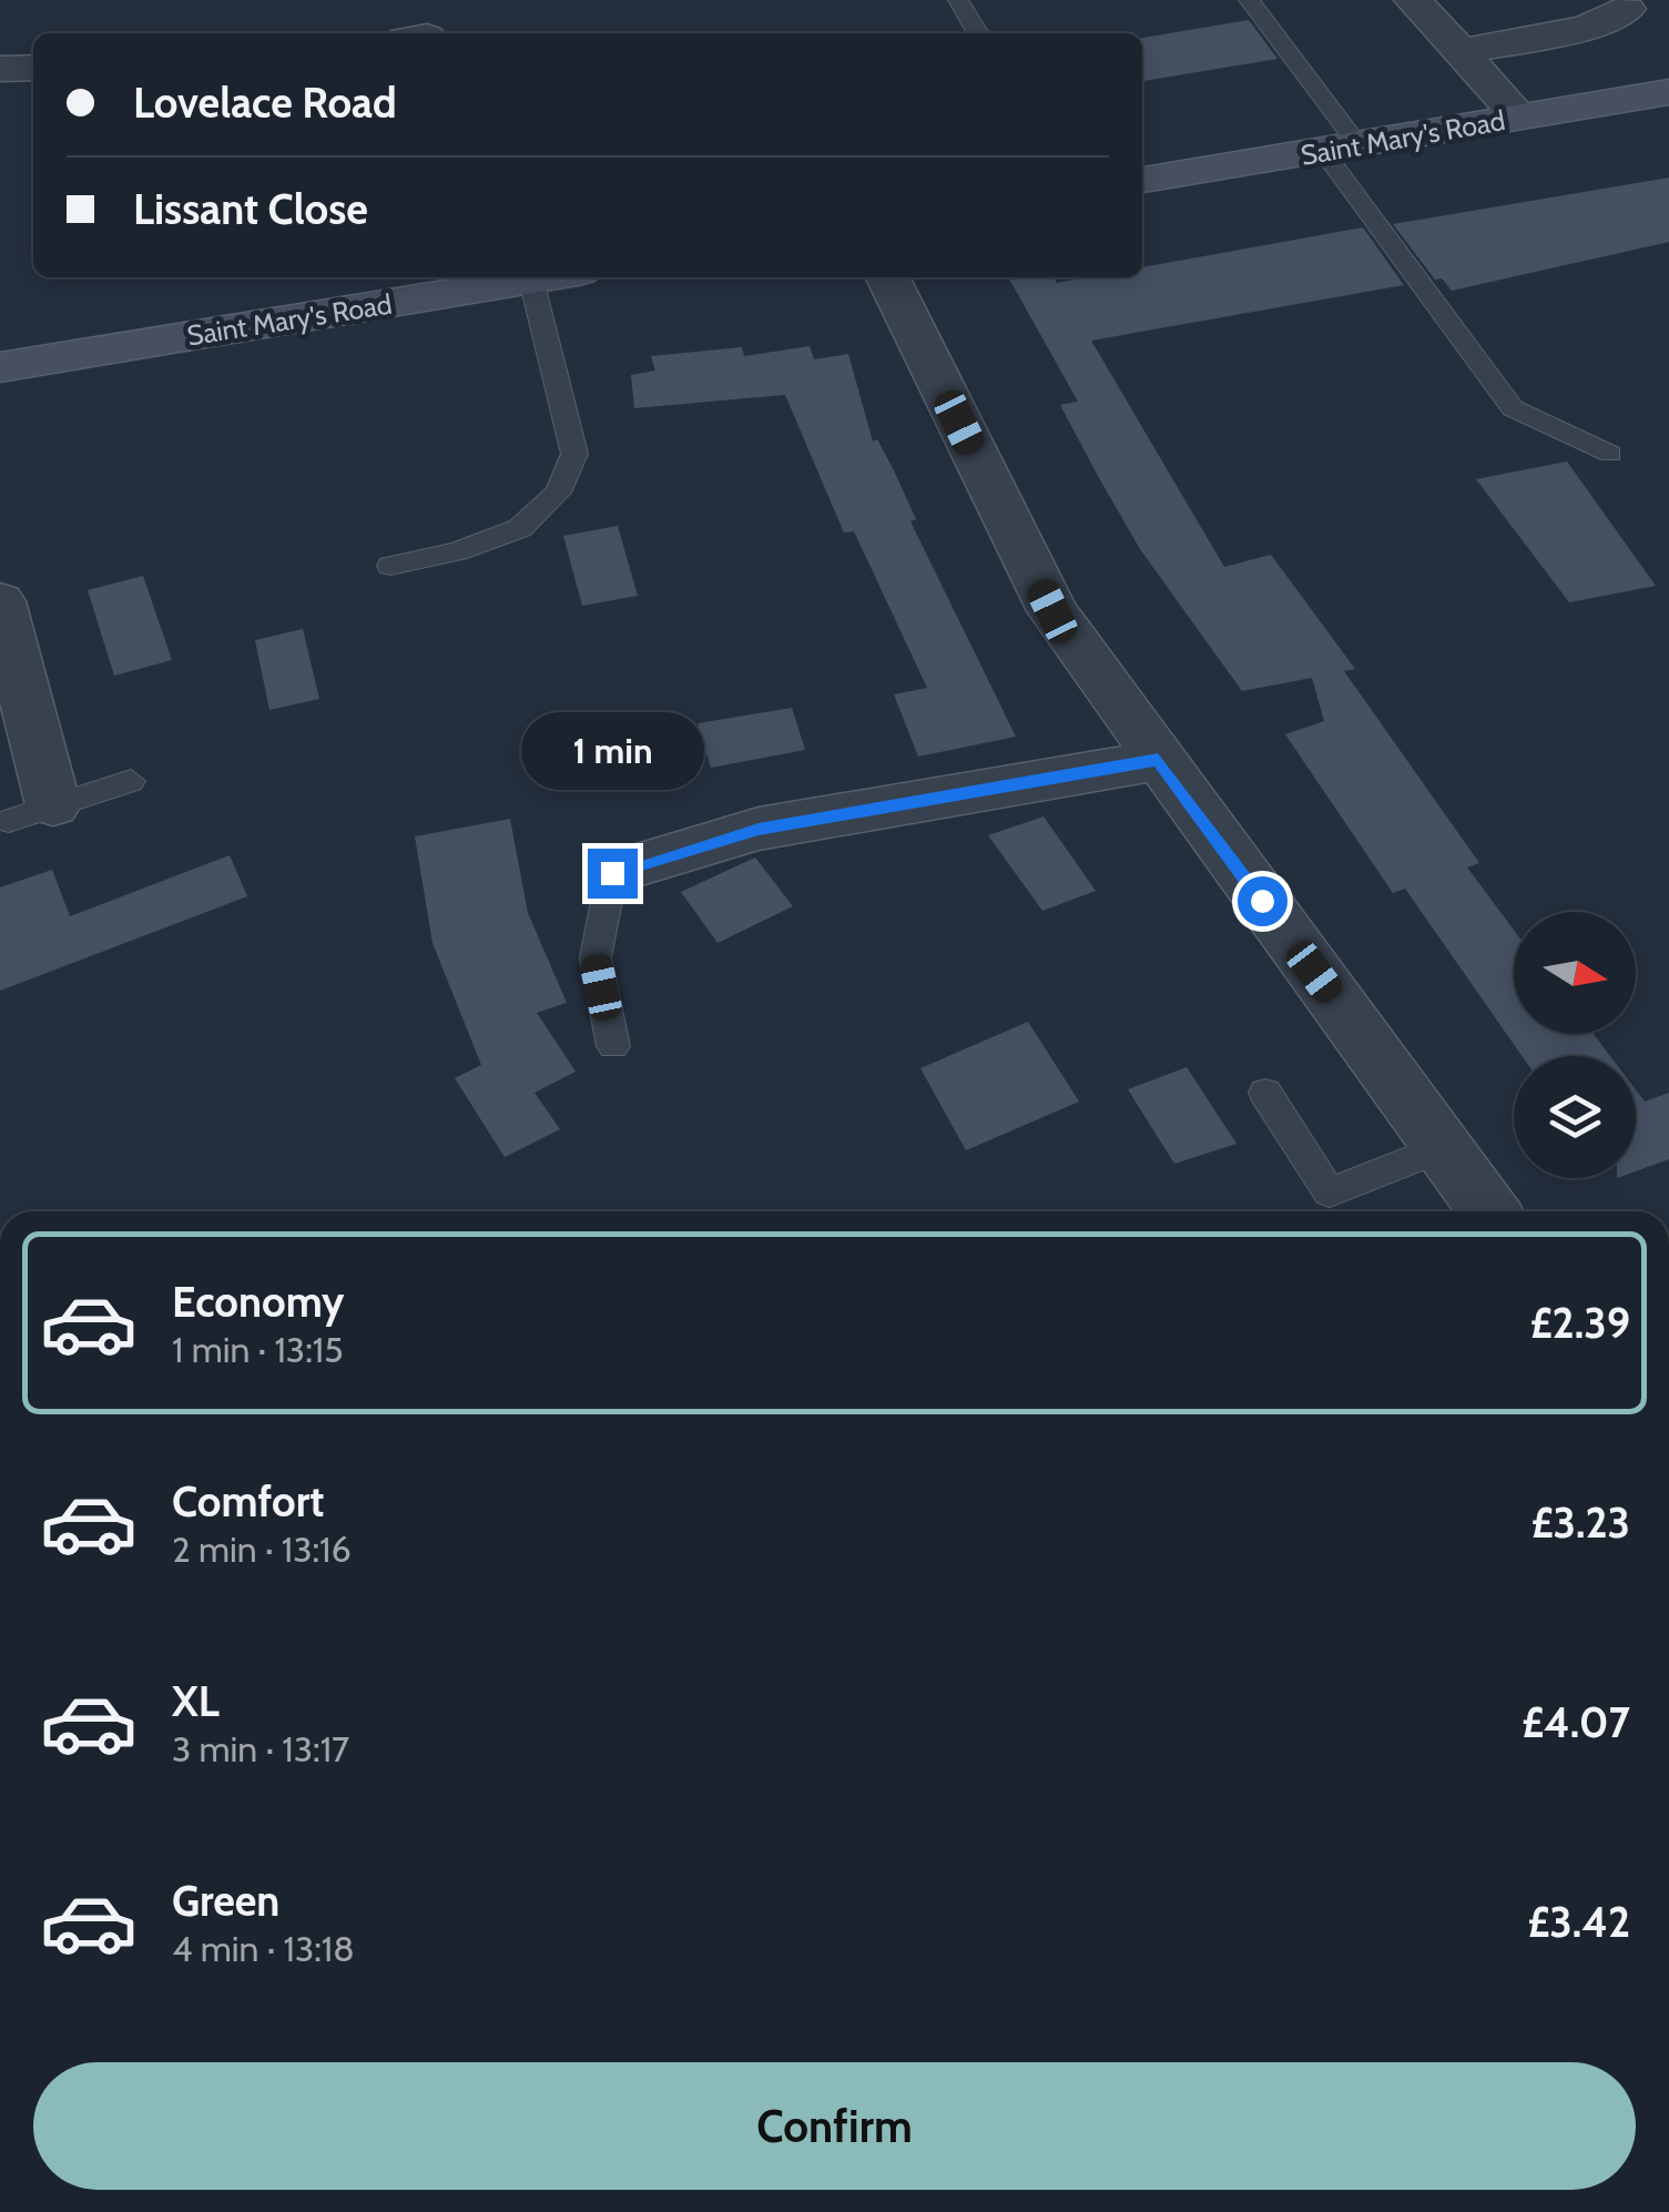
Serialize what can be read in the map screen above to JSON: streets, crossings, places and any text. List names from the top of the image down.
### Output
{
  "streets": {
    "street": ["Saint Mary's Road"]
  },
  "north": "right",
  "page": {
    "banner": ["Lovelace Road", "Lissant Close"],
    "bubble": "1 min",
    "list": [
      {
        "name": "Economy",
        "note": "1 min · 13:15",
        "value": "£2.39"
      },
      {
        "name": "Comfort",
        "note": "2 min · 13:16",
        "value": "£3.23"
      },
      {
        "name": "XL",
        "note": "3 min · 13:17",
        "value": "£4.07"
      },
      {
        "name": "Green",
        "note": "4 min · 13:18",
        "value": "£3.42"
      }
    ],
    "buttons": "Confirm"
  }
}
